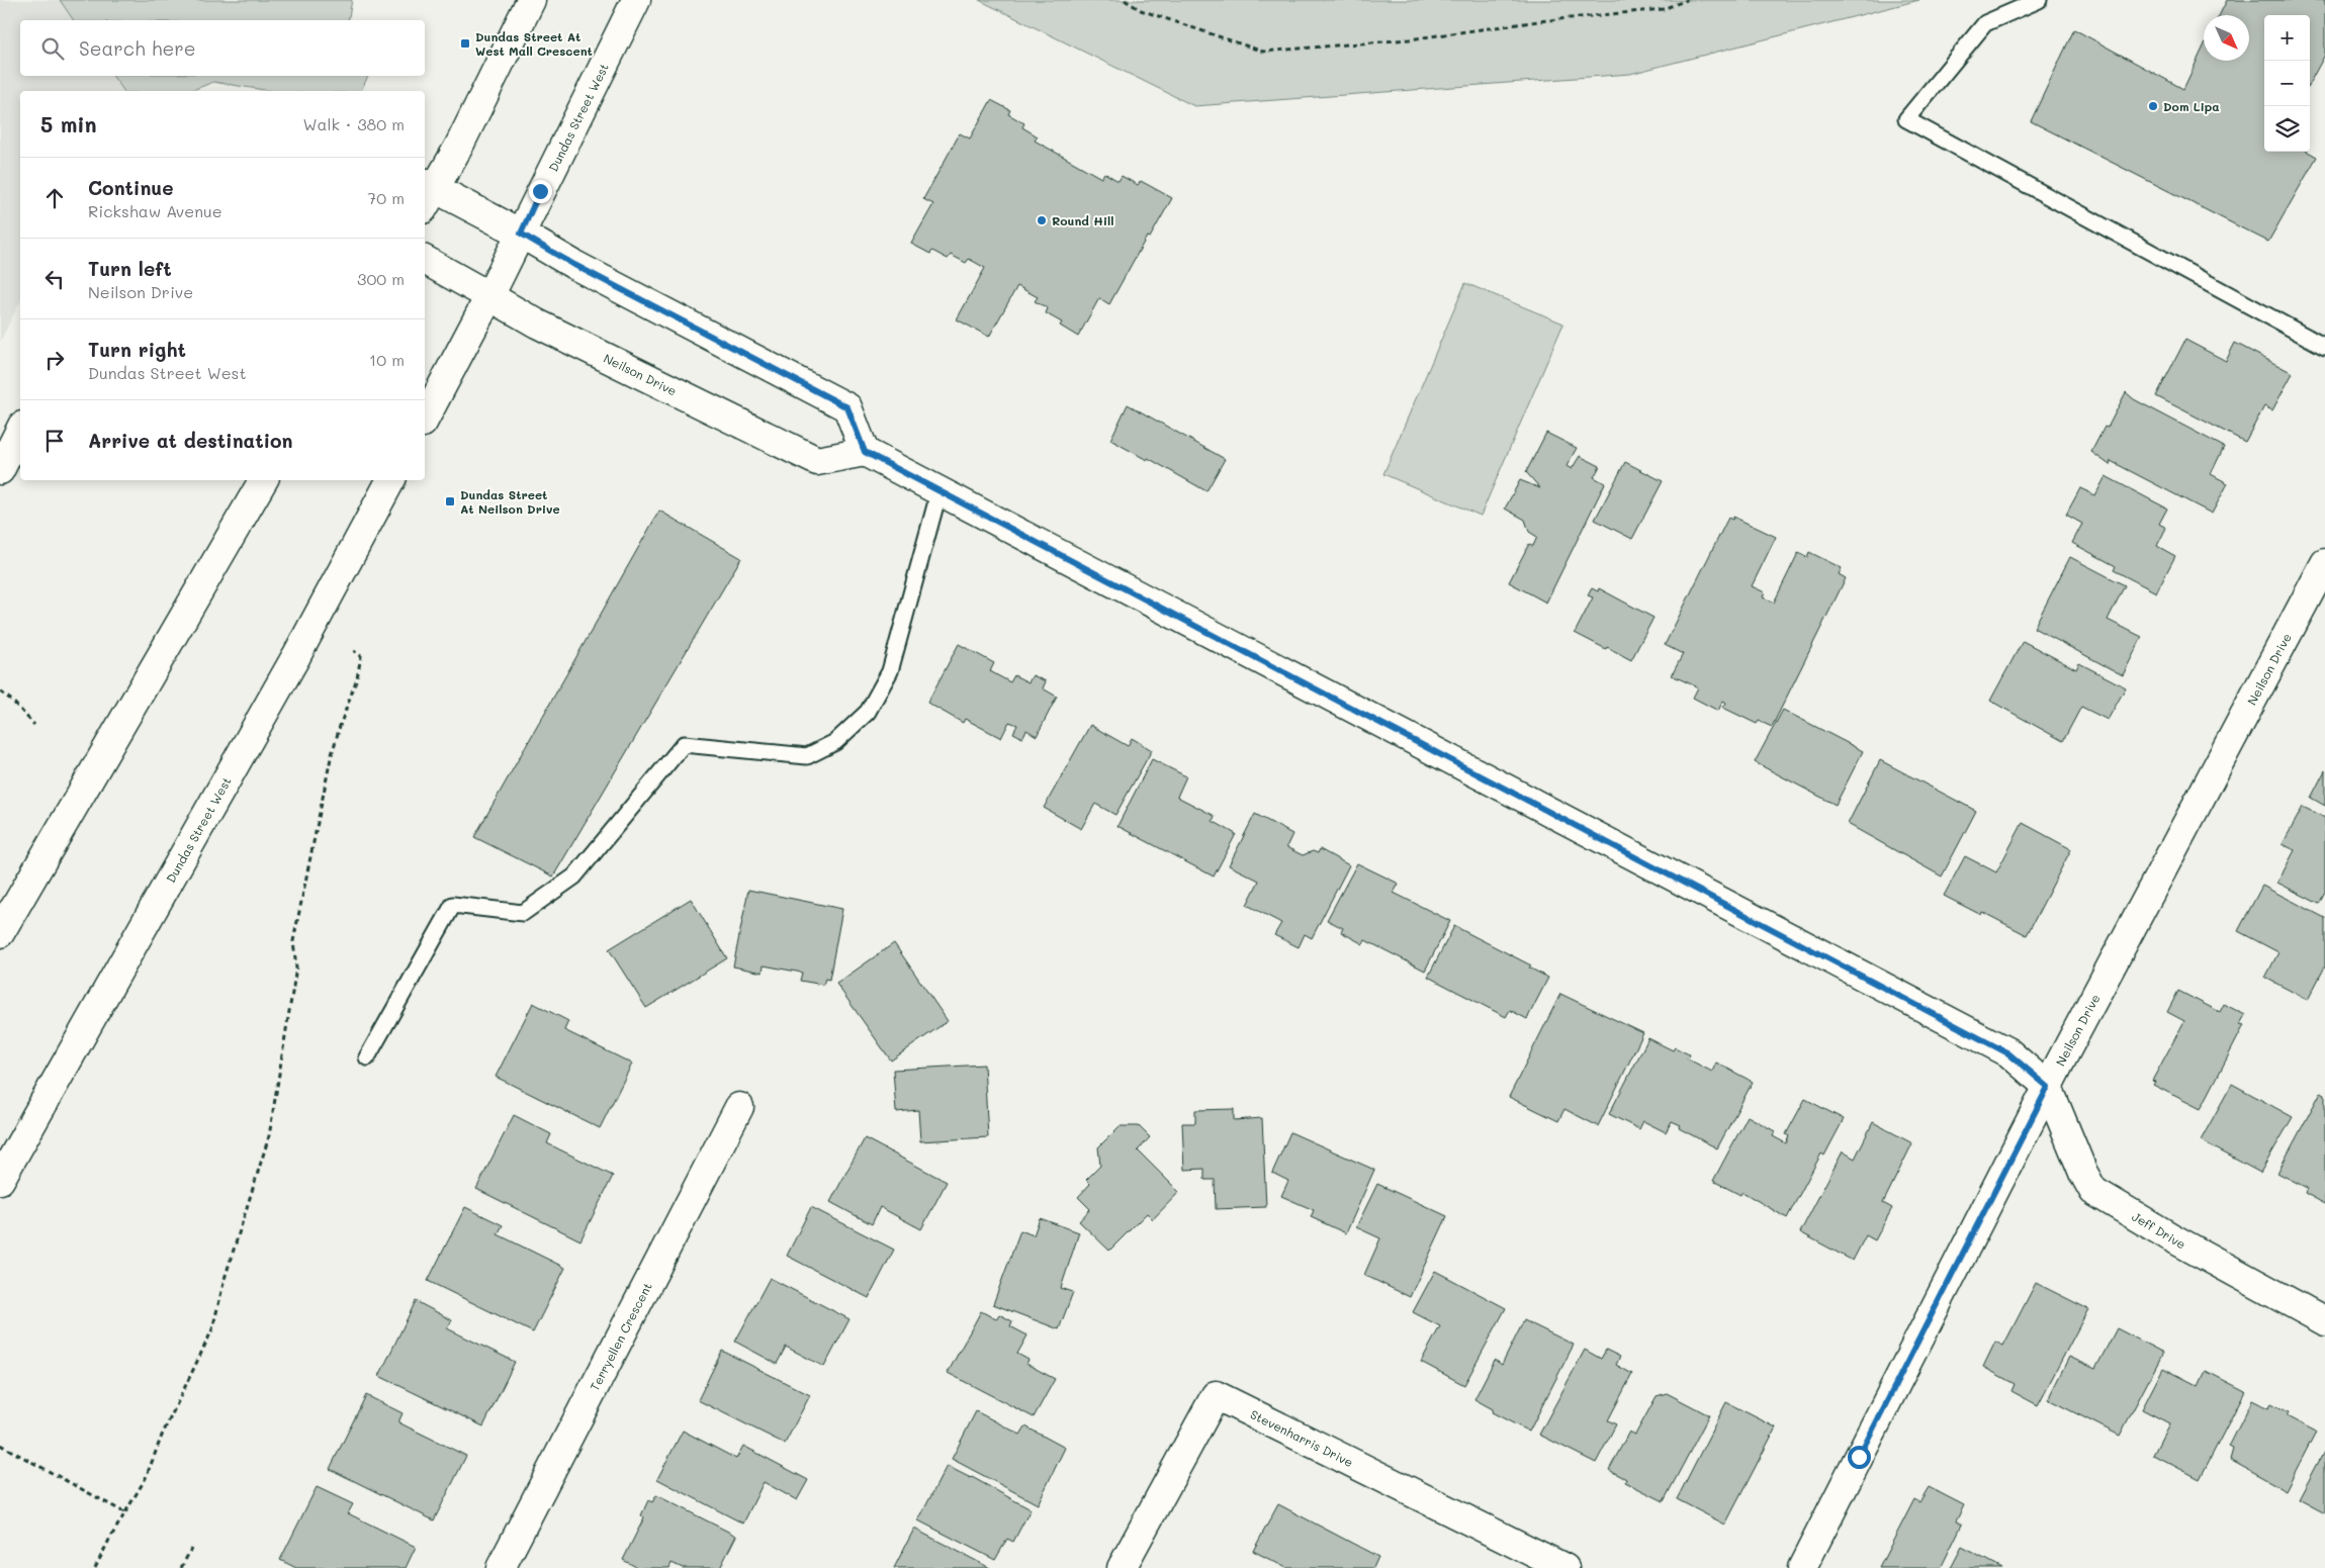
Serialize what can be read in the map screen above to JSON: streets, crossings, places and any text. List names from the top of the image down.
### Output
{
  "streets": {
    "street": [
      "Dundas Street West",
      "Neilson Drive",
      "Jeff Drive",
      "Terryellen Crescent",
      "Stevenharris Drive"
    ]
  },
  "crossings": [
    ["Dundas Street West", "Neilson Drive"],
    ["Neilson Drive", "Jeff Drive"]
  ],
  "places": {
    "transit": ["Dundas Street At West Mall Crescent", "Dundas Street At Neilson Drive"],
    "other": ["Dom Lipa", "Round Hill"]
  },
  "north": "bottom right",
  "page": {
    "map_buttons": ["+", "−"],
    "search": "Search here",
    "heading": ["5 min", "Walk · 380 m"],
    "list": [
      ["Continue", "Rickshaw Avenue", "70 m"],
      ["Turn left", "Neilson Drive", "300 m"],
      ["Turn right", "Dundas Street West", "10 m"],
      "Arrive at destination"
    ]
  }
}
